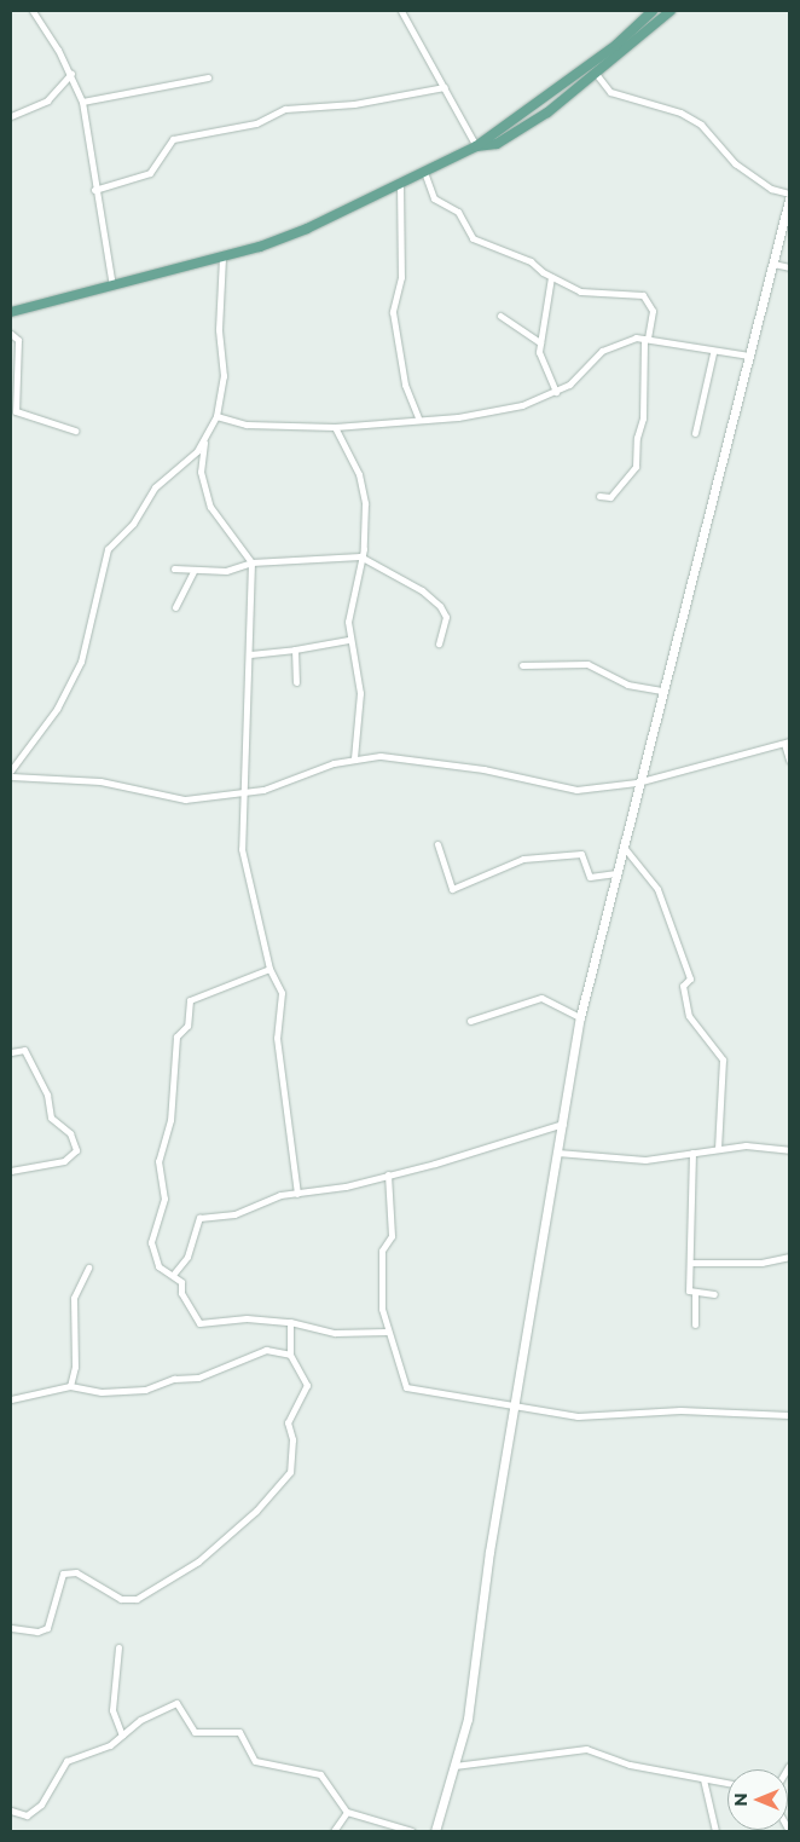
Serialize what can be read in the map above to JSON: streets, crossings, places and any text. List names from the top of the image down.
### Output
{
  "north": "left"
}
